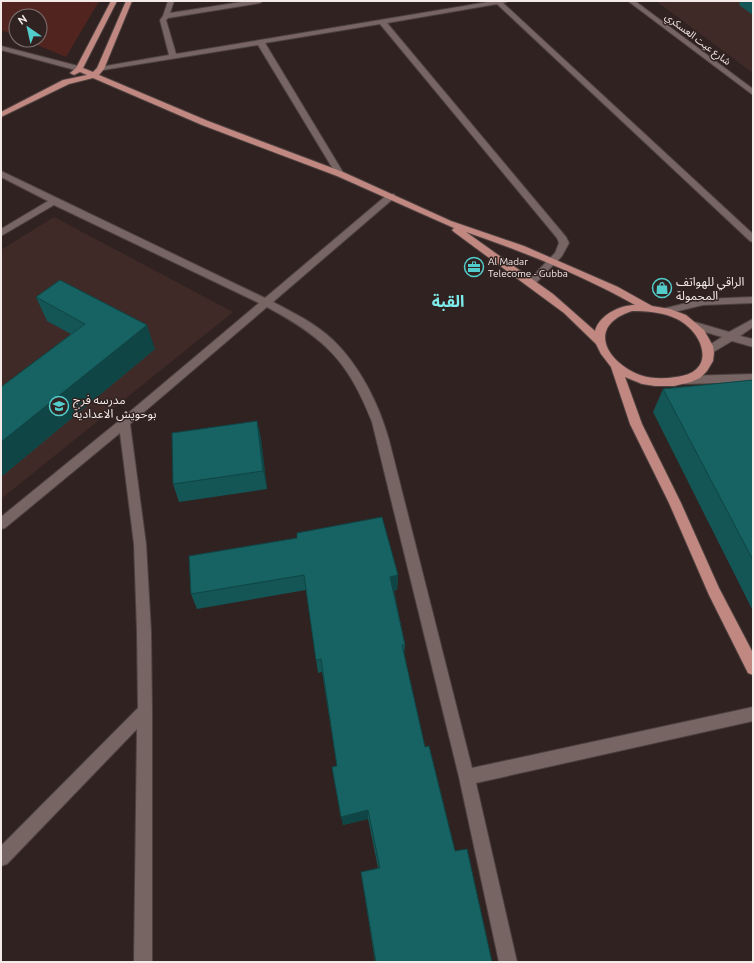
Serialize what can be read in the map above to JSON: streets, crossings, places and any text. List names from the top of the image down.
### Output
{
  "streets": {
    "street": ["شارع عيت العسكري"]
  },
  "districts": ["القبة"],
  "places": {
    "office": ["Al Madar Telecome - Gubba"],
    "shop": ["الراقي للهواتف المحمولة"],
    "school or university": ["مدرسه فرج بوحويش الاعدادية"]
  },
  "north": "top left"
}
